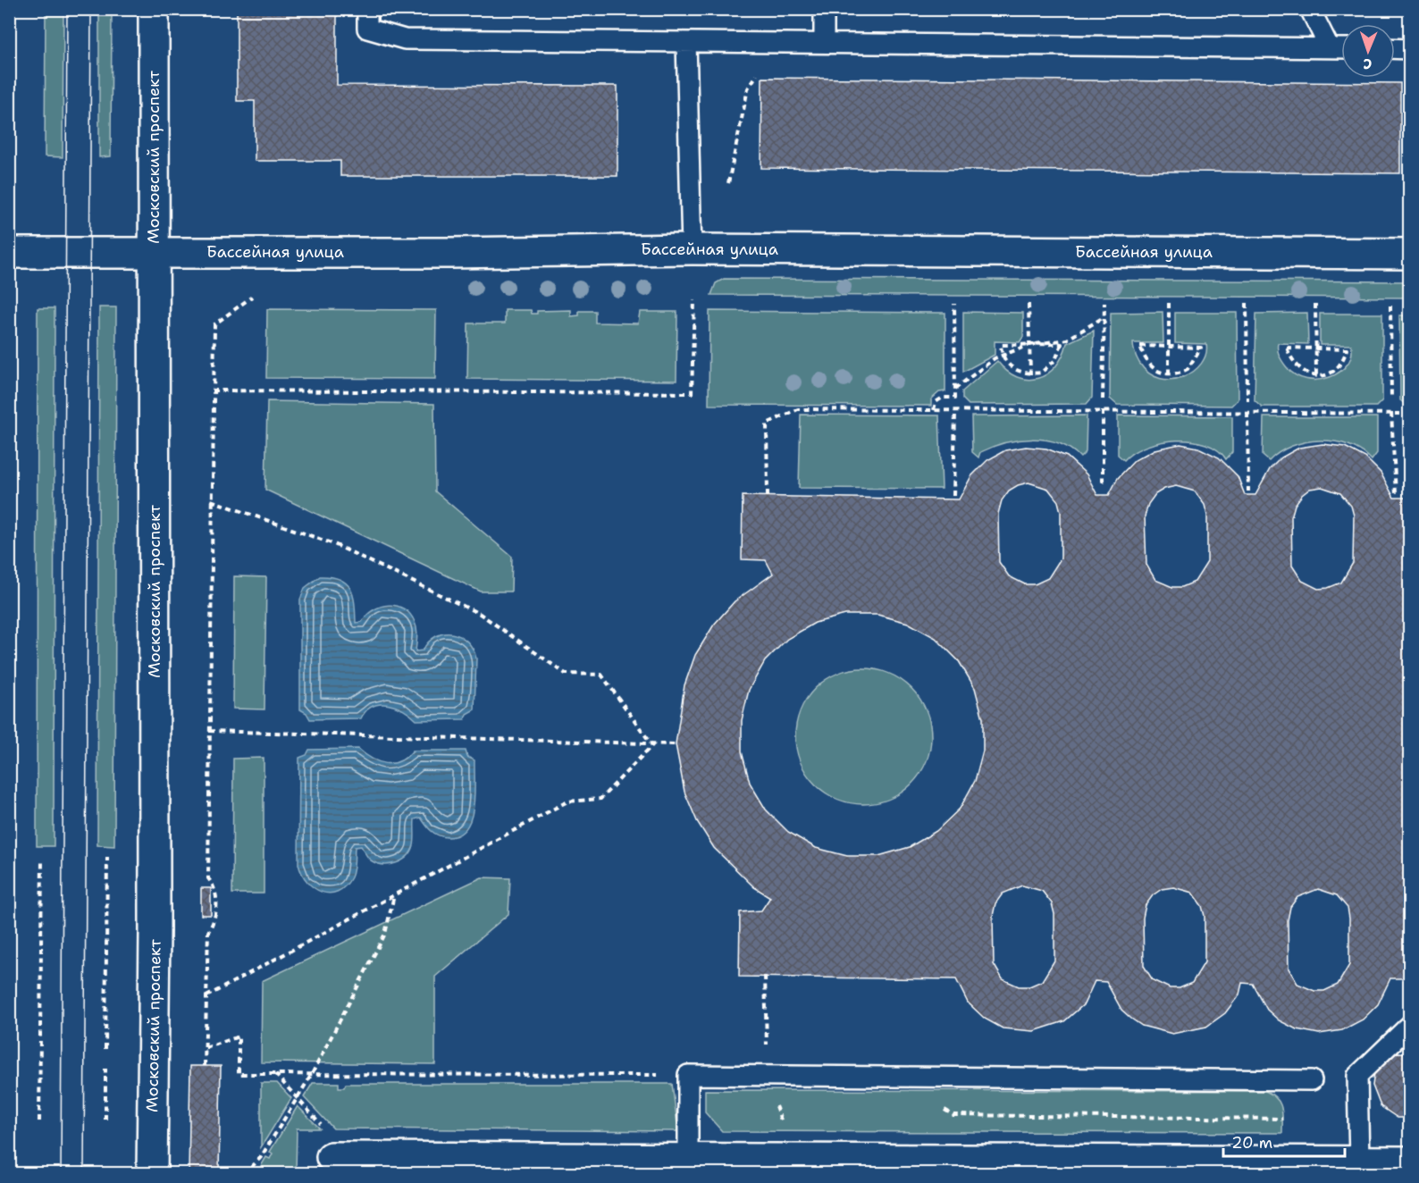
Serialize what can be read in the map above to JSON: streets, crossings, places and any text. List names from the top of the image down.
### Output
{
  "streets": {
    "street": ["Московский проспект", "Бассейная улица"]
  },
  "crossings": [
    ["Московский проспект", "Бассейная улица"]
  ],
  "scale_bar": "20 m",
  "north": "bottom"
}
